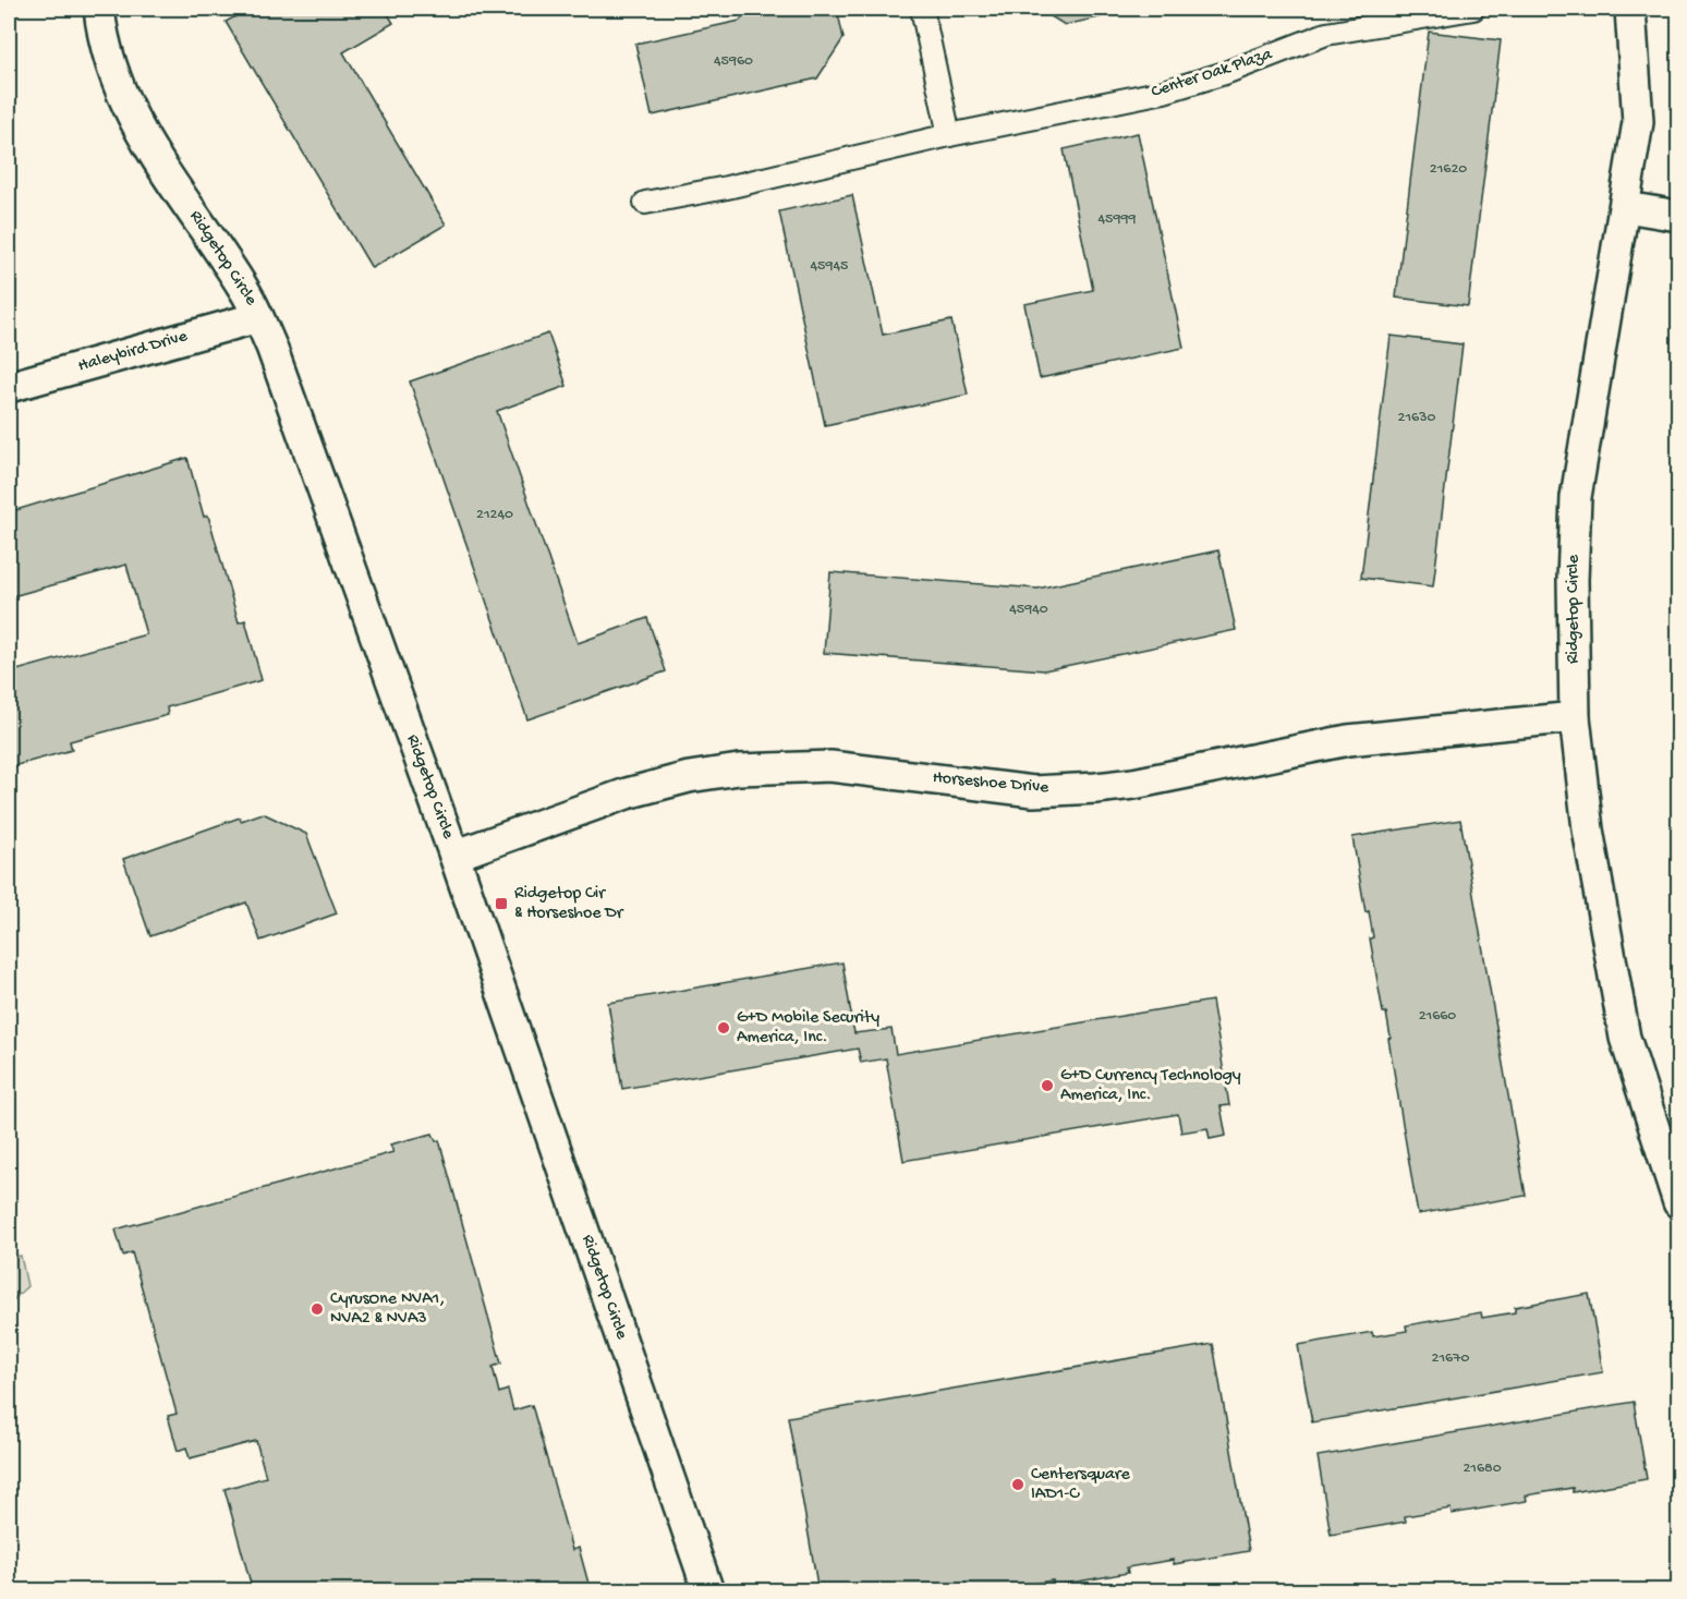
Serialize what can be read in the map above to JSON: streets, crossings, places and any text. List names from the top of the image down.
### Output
{
  "streets": {
    "street": [
      "Center Oak Plaza",
      "Ridgetop Circle",
      "Haleybird Drive",
      "Horseshoe Drive"
    ]
  },
  "crossings": [
    ["Ridgetop Circle", "Haleybird Drive"],
    ["Ridgetop Circle", "Horseshoe Drive"]
  ],
  "places": {
    "transit": ["Ridgetop Cir & Horseshoe Dr"],
    "other": [
      "G+D Mobile Security America, Inc.",
      "G+D Currency Technology America, Inc.",
      "CyrusOne NVA1, NVA2 & NVA3",
      "Centersquare IAD1-C"
    ]
  },
  "house_numbers": [
    "45960",
    "21620",
    "45999",
    "45945",
    "21630",
    "21240",
    "45940",
    "21660",
    "21670",
    "21680"
  ]
}
